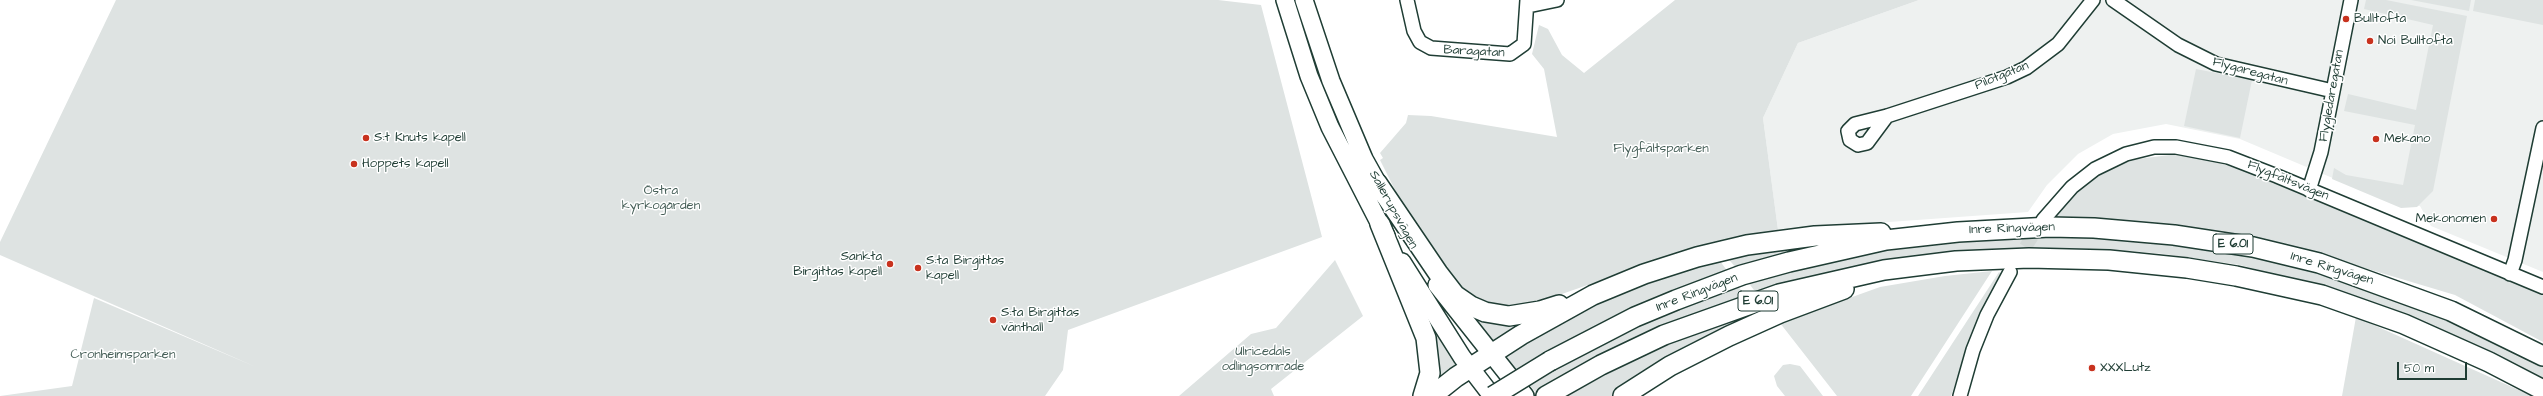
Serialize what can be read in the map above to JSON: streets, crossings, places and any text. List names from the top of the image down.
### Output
{
  "streets": {
    "highway": ["Inre Ringvägen", "E 6.01"],
    "main road": ["Sallerupsvägen"],
    "street": [
      "Baragatan",
      "Flygaregatan",
      "Pilotgatan",
      "Flygledaregatan",
      "Flygfältsvägen"
    ]
  },
  "crossings": [
    ["Flygaregatan", "Flygledaregatan"],
    ["Flygledaregatan", "Flygfältsvägen"],
    ["Sallerupsvägen", "Inre Ringvägen"]
  ],
  "parks": [
    "Flygfältsparken",
    "Östra kyrkogården",
    "Ulricedals odlingsområde",
    "Cronheimsparken"
  ],
  "places": [
    "Bulltofta",
    "Noi Bulltofta",
    "S:t Knuts kapell",
    "Mekano",
    "Hoppets kapell",
    "Mekonomen",
    "Sankta Birgittas kapell",
    "S:ta Birgittas kapell",
    "S:ta Birgittas vänthall",
    "XXXLutz"
  ],
  "scale_bar": "50 m"
}
